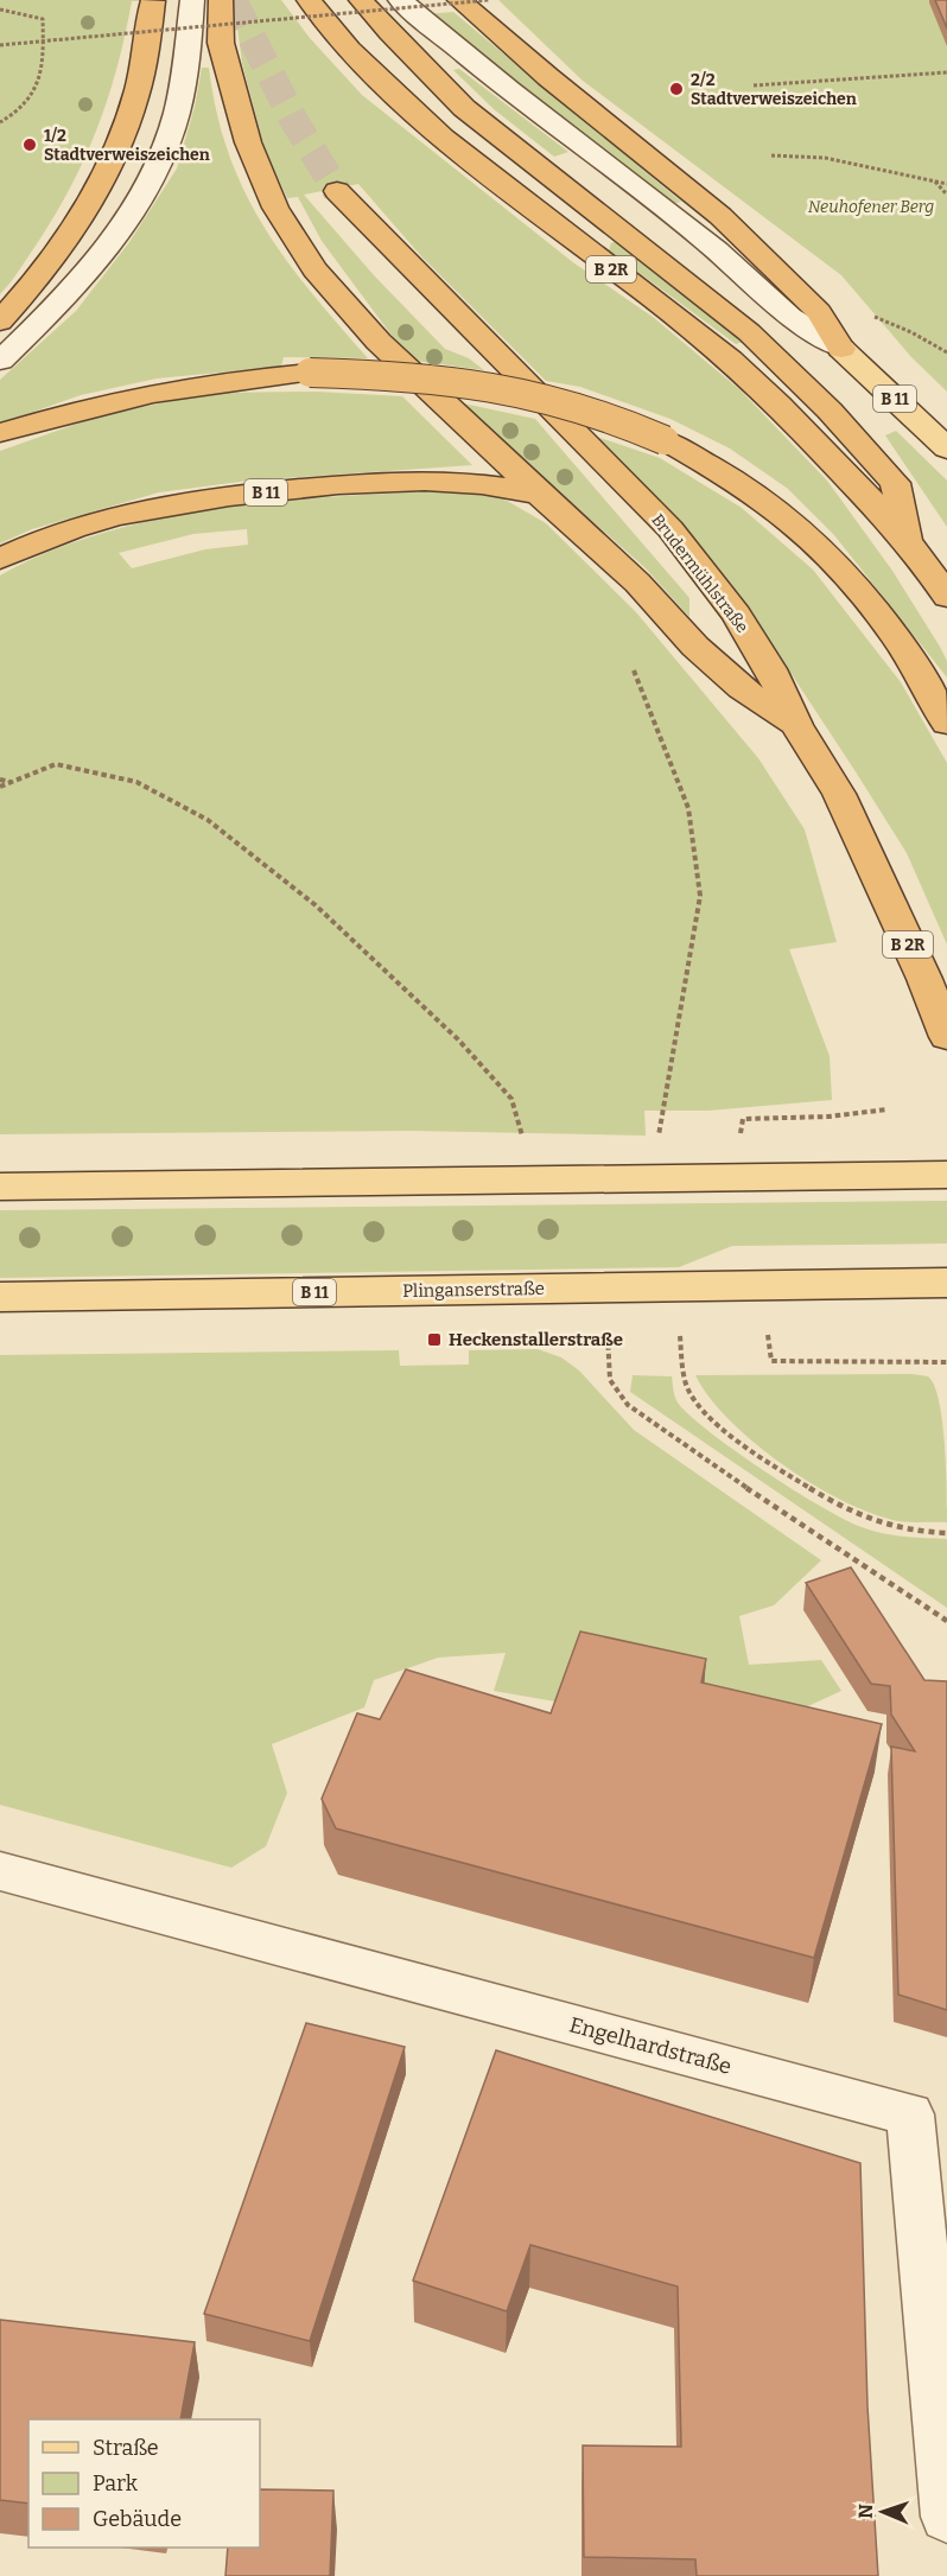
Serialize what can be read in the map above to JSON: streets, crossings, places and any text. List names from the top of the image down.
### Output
{
  "streets": {
    "highway": ["B 2R", "B 11", "Brudermühlstraße"],
    "main road": ["Plinganserstraße", "Engelhardstraße"]
  },
  "crossings": [
    ["B 11", "Brudermühlstraße"]
  ],
  "parks": ["Neuhofener Berg"],
  "places": {
    "other": ["2/2 Stadtverweiszeichen", "1/2 Stadtverweiszeichen"],
    "transit": ["Heckenstallerstraße"]
  },
  "legend": ["Straße", "Park", "Gebäude"],
  "north": "left"
}
